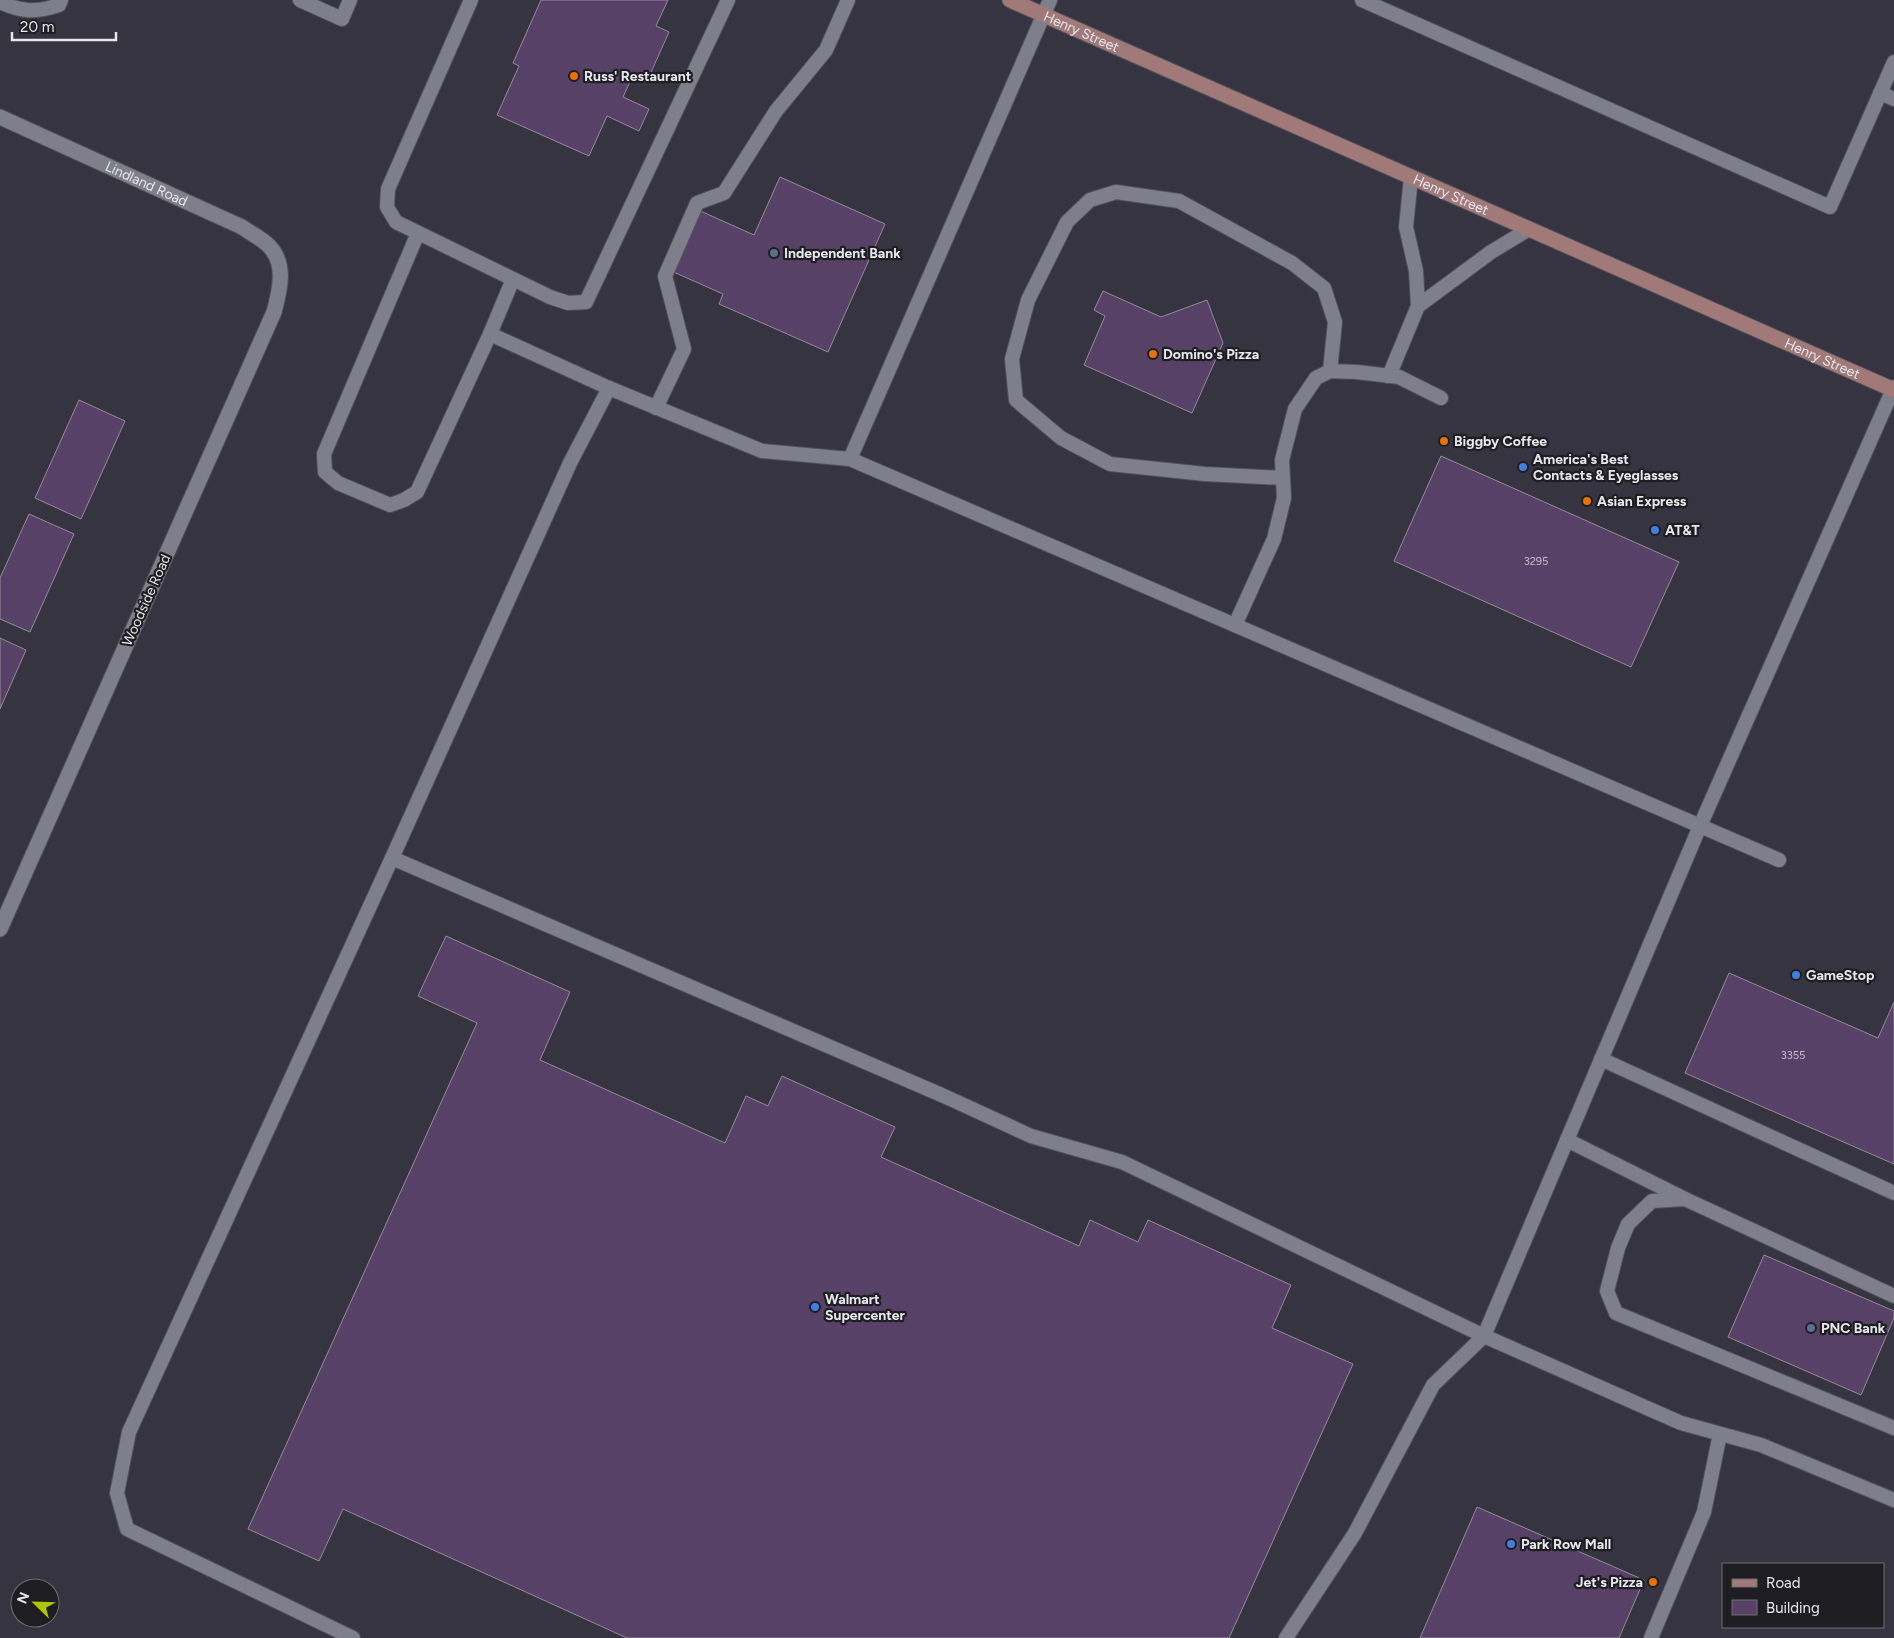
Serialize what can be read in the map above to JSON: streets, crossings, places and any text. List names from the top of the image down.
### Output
{
  "streets": {
    "main road": ["Henry Street"],
    "street": ["Lindland Road", "Woodside Road"]
  },
  "crossings": [
    ["Lindland Road", "Woodside Road"]
  ],
  "places": [
    "Russ' Restaurant",
    "Independent Bank",
    "Domino's Pizza",
    "Biggby Coffee",
    "America's Best Contacts & Eyeglasses",
    "Asian Express",
    "AT&T",
    "GameStop",
    "Walmart Supercenter",
    "PNC Bank",
    "Park Row Mall",
    "Jet's Pizza"
  ],
  "house_numbers": ["3295", "3355"],
  "legend": ["Road", "Building"],
  "scale_bar": "20 m",
  "north": "top left"
}
